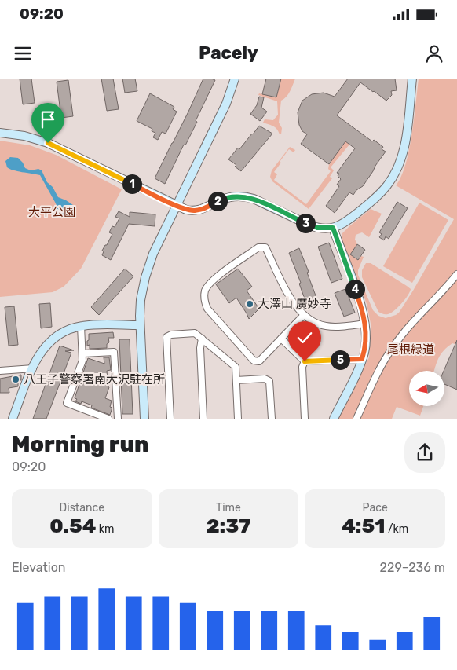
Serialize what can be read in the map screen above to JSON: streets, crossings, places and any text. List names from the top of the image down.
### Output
{
  "parks": ["大平公園", "尾根緑道"],
  "places": ["大澤山 廣妙寺", "八王子警察署南大沢駐在所"],
  "north": "left",
  "page": {
    "status": "09:20",
    "header": "Pacely",
    "pins": [
      "1",
      "2",
      "3",
      "4",
      "5"
    ],
    "heading": ["Morning run", "09:20"],
    "stats": [
      ["Distance", "0.54 km"],
      ["Time", "2:37"],
      ["Pace", "4:51 /km"]
    ],
    "chart": ["Elevation", "229–236 m"]
  }
}
